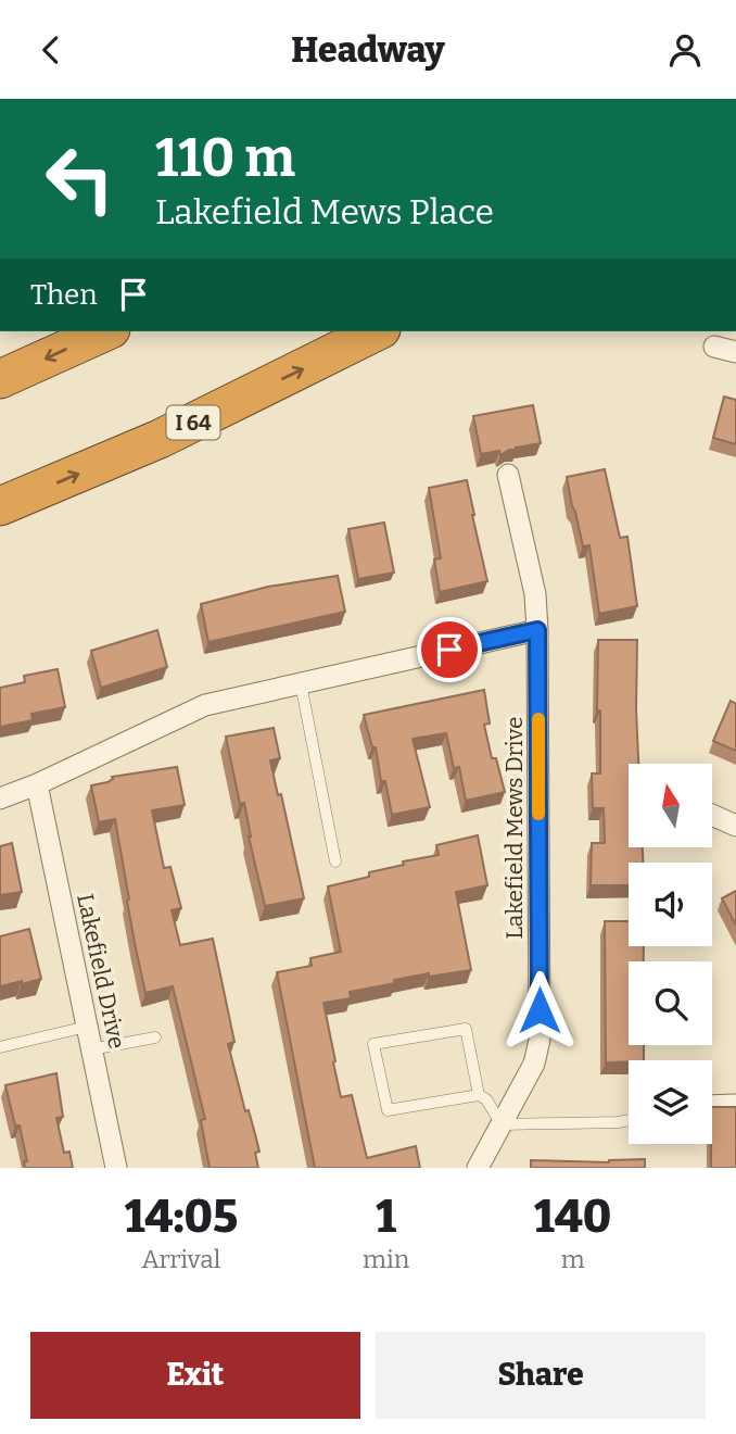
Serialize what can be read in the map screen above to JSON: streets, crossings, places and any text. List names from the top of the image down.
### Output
{
  "streets": {
    "highway": ["I 64"],
    "street": ["Lakefield Mews Drive", "Lakefield Drive"]
  },
  "north": "top",
  "page": {
    "header": "Headway",
    "turn": ["110 m", "Lakefield Mews Place"],
    "then": "Then",
    "eta": [
      "14:05",
      "Arrival",
      "1",
      "min",
      "140",
      "m"
    ],
    "buttons": ["Exit", "Share"]
  }
}
